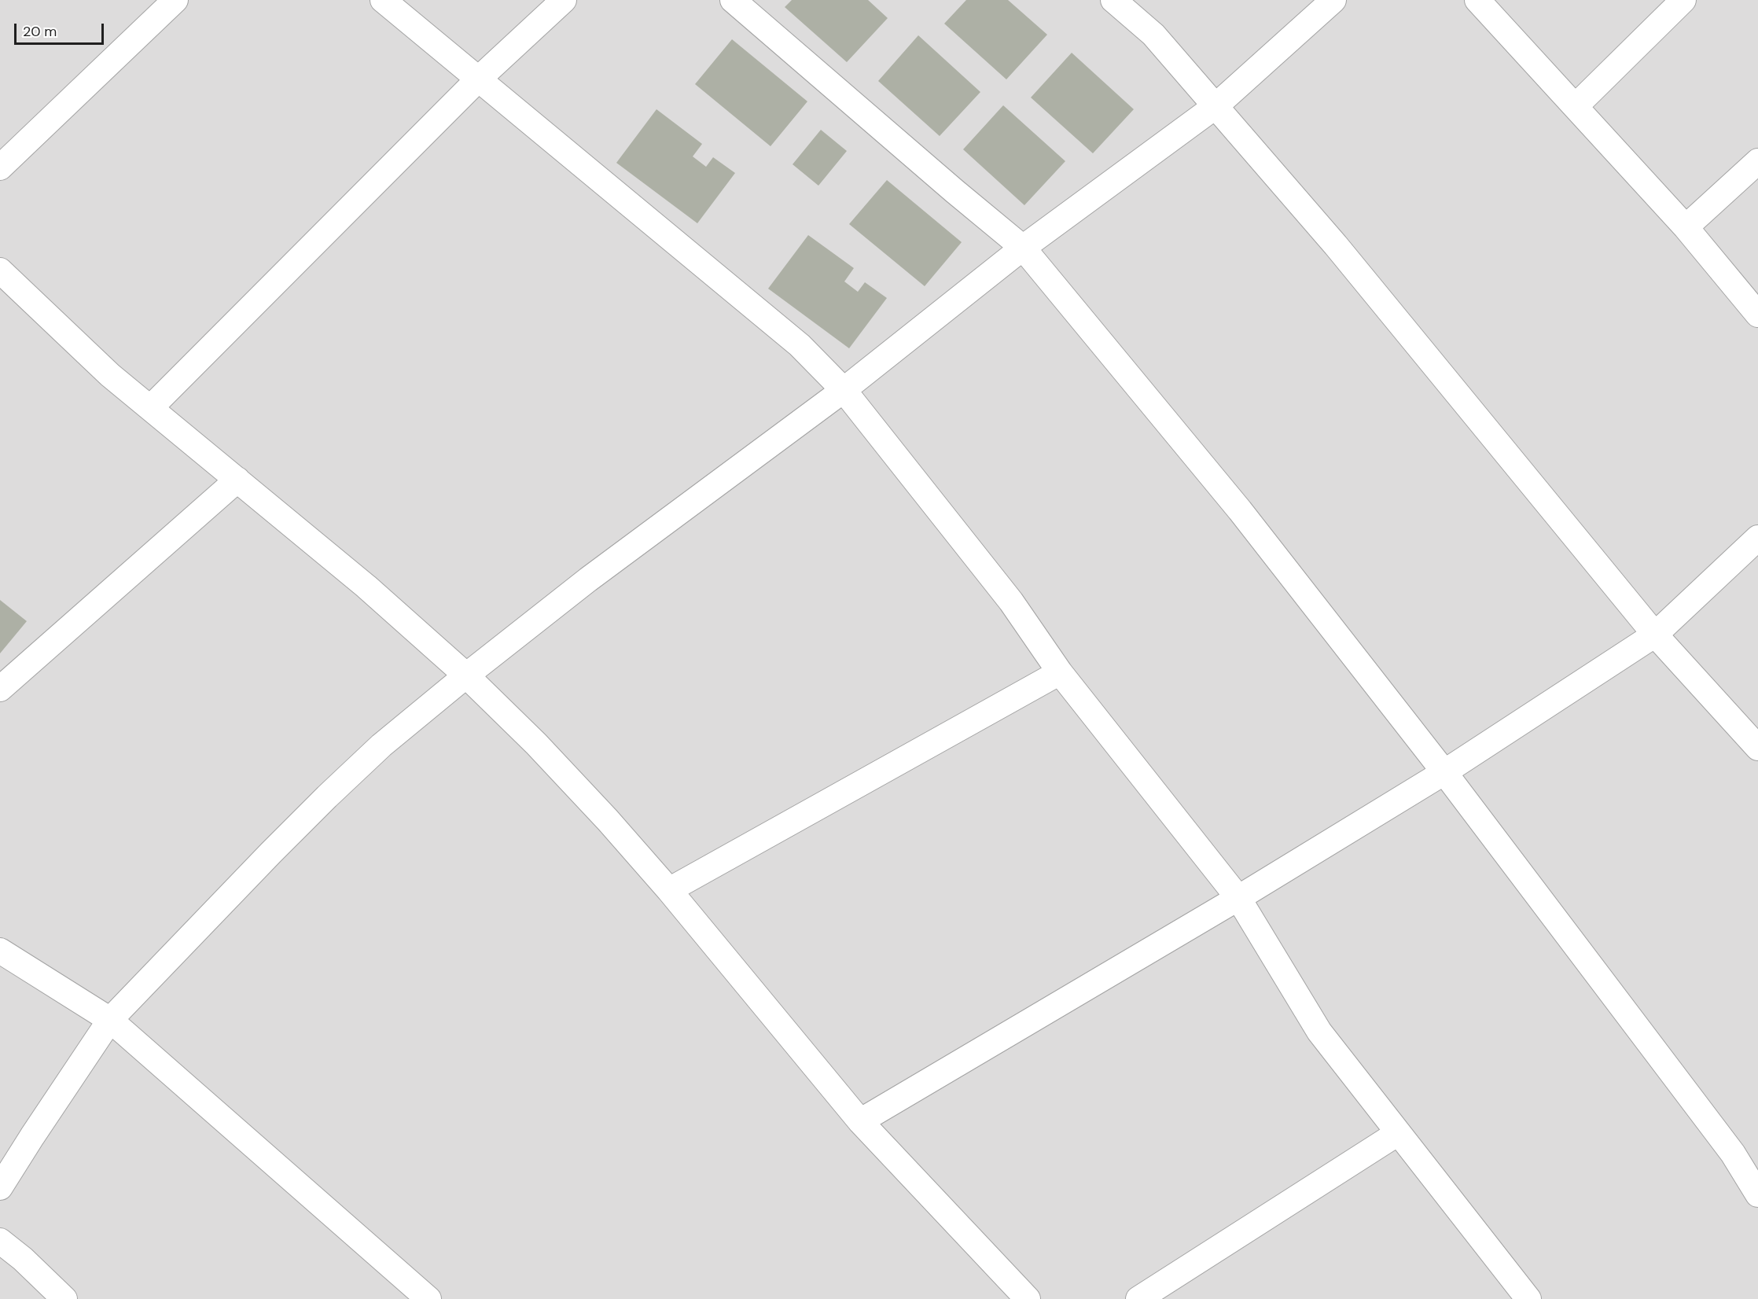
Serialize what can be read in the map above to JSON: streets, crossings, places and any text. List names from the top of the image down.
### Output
{
  "scale_bar": "20 m"
}
